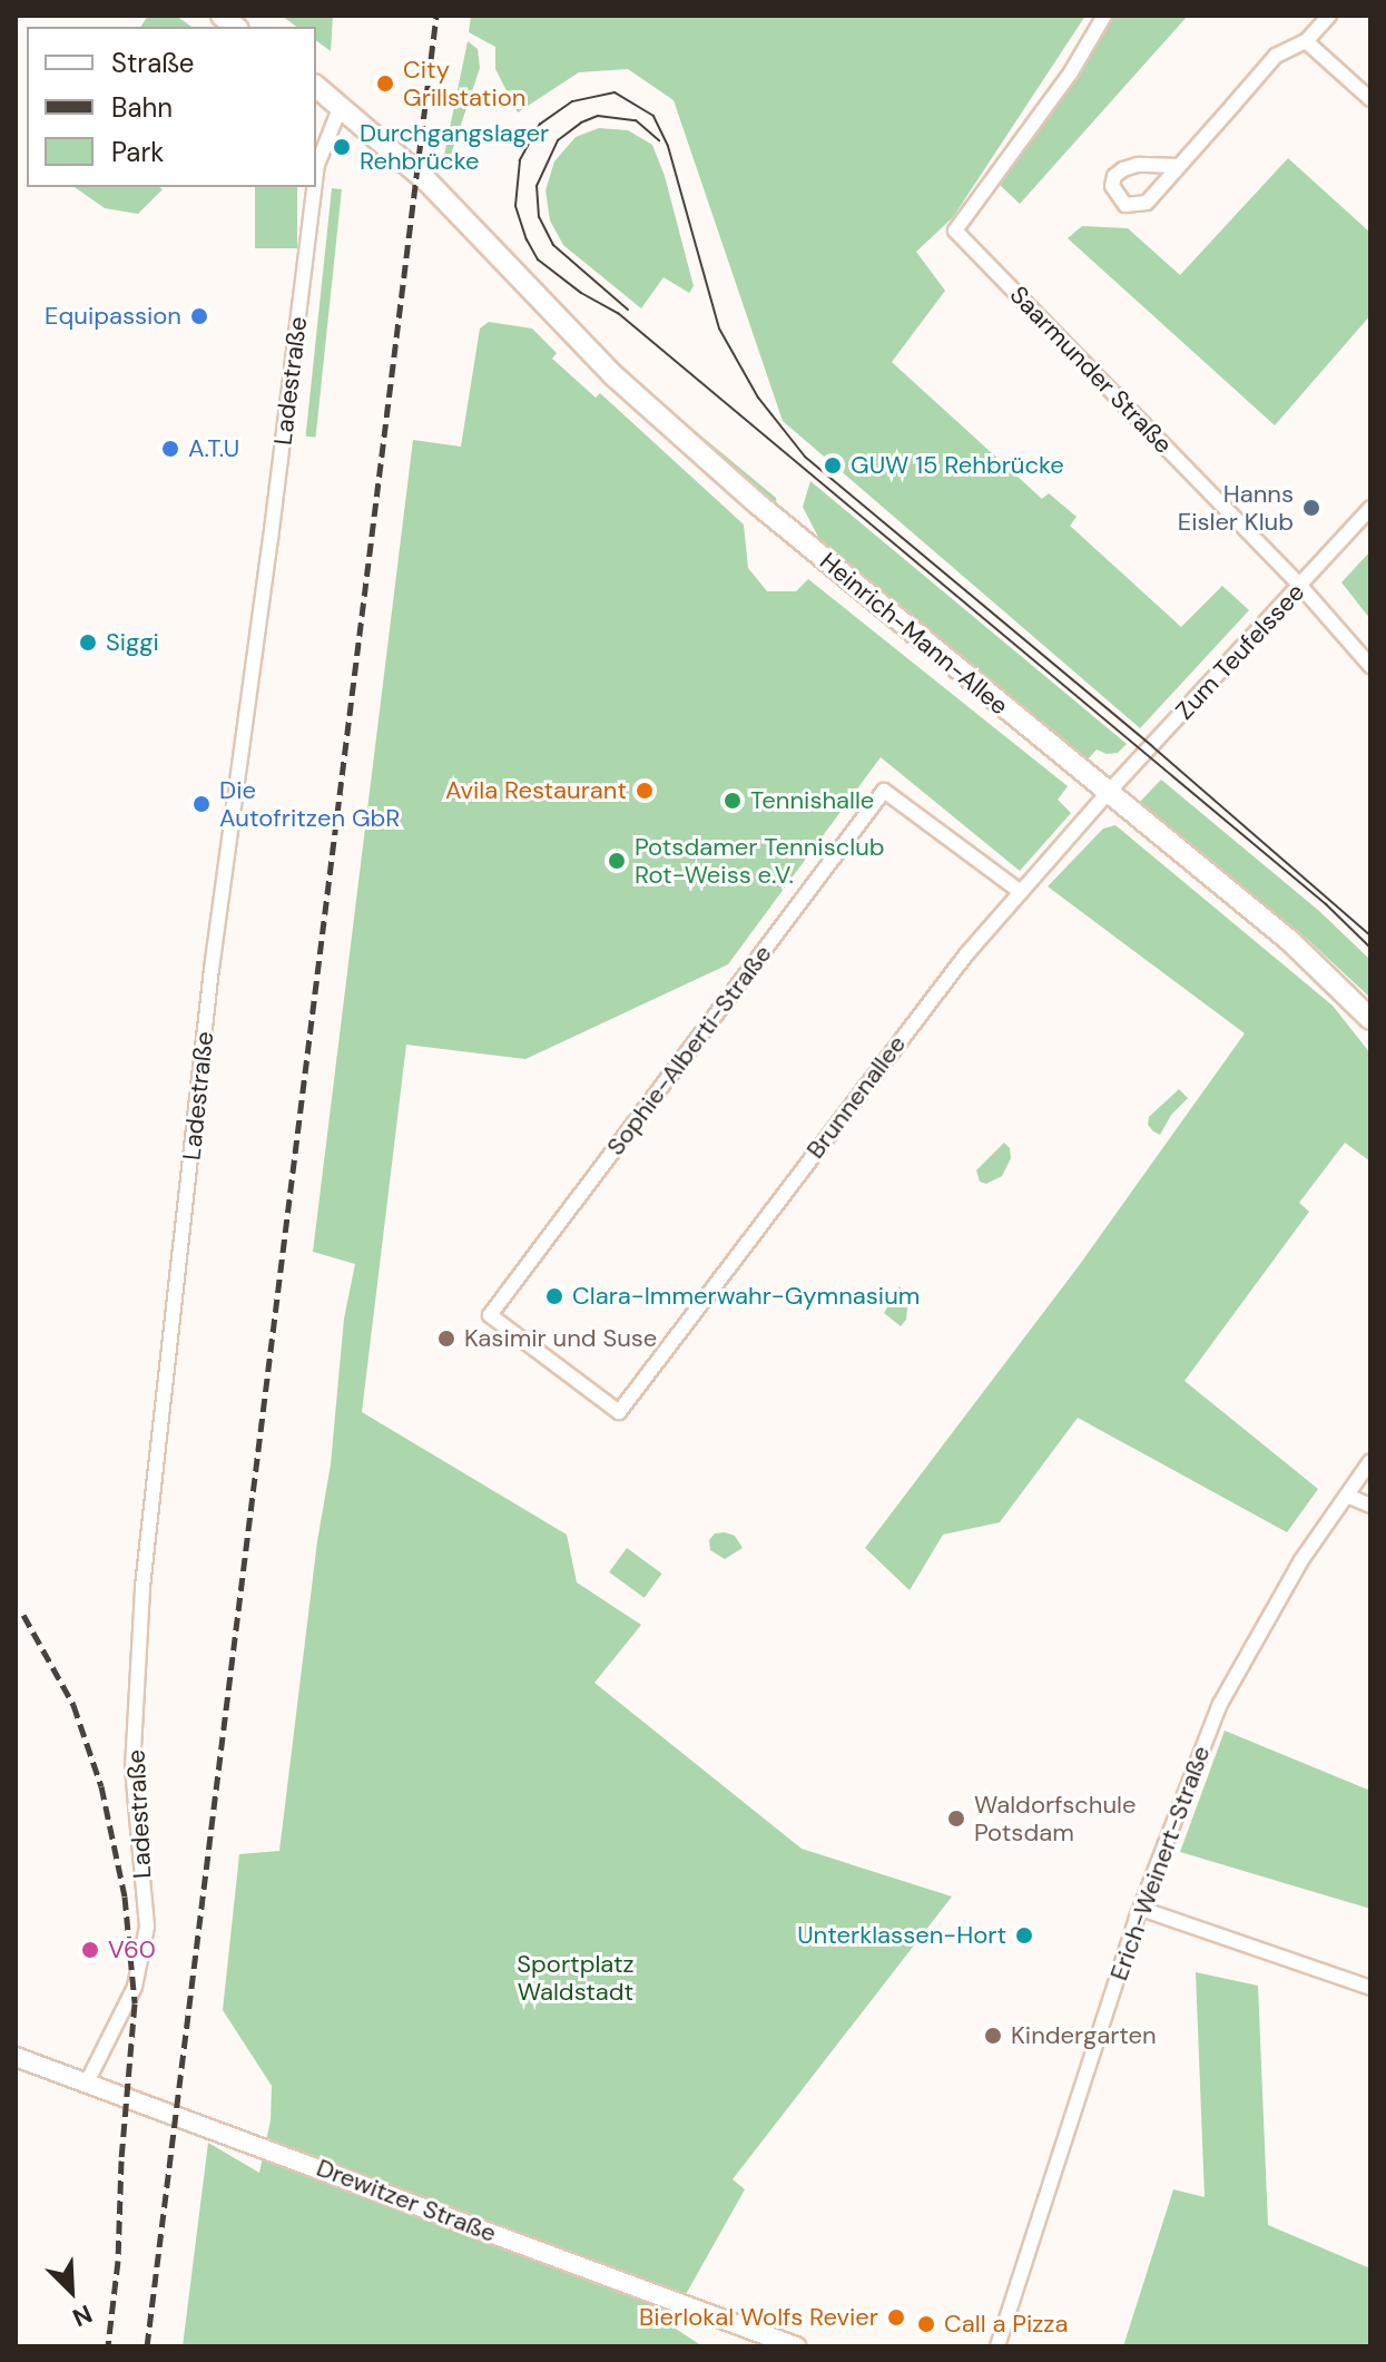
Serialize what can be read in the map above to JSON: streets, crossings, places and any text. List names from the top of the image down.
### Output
{
  "streets": {
    "main road": ["Heinrich-Mann-Allee"],
    "street": [
      "Saarmunder Straße",
      "Ladestraße",
      "Zum Teufelssee",
      "Sophie-Alberti-Straße",
      "Brunnenallee",
      "Erich-Weinert-Straße",
      "Drewitzer Straße"
    ]
  },
  "crossings": [
    ["Saarmunder Straße", "Zum Teufelssee"],
    ["Ladestraße", "Heinrich-Mann-Allee"],
    ["Ladestraße", "Drewitzer Straße"],
    ["Heinrich-Mann-Allee", "Zum Teufelssee"],
    ["Heinrich-Mann-Allee", "Brunnenallee"],
    ["Zum Teufelssee", "Brunnenallee"],
    ["Sophie-Alberti-Straße", "Brunnenallee"]
  ],
  "parks": ["Sportplatz Waldstadt"],
  "places": [
    "City Grillstation",
    "Durchgangslager Rehbrücke",
    "Equipassion",
    "A.T.U",
    "GUW 15 Rehbrücke",
    "Hanns Eisler Klub",
    "Siggi",
    "Avila Restaurant",
    "Tennishalle",
    "Die Autofritzen GbR",
    "Potsdamer Tennisclub Rot-Weiss e.V.",
    "Clara-Immerwahr-Gymnasium",
    "Kasimir und Suse",
    "Waldorfschule Potsdam",
    "Unterklassen-Hort",
    "V60",
    "Kindergarten",
    "Bierlokal Wolfs Revier",
    "Call a Pizza"
  ],
  "legend": ["Straße", "Bahn", "Park"],
  "north": "bottom right"
}
